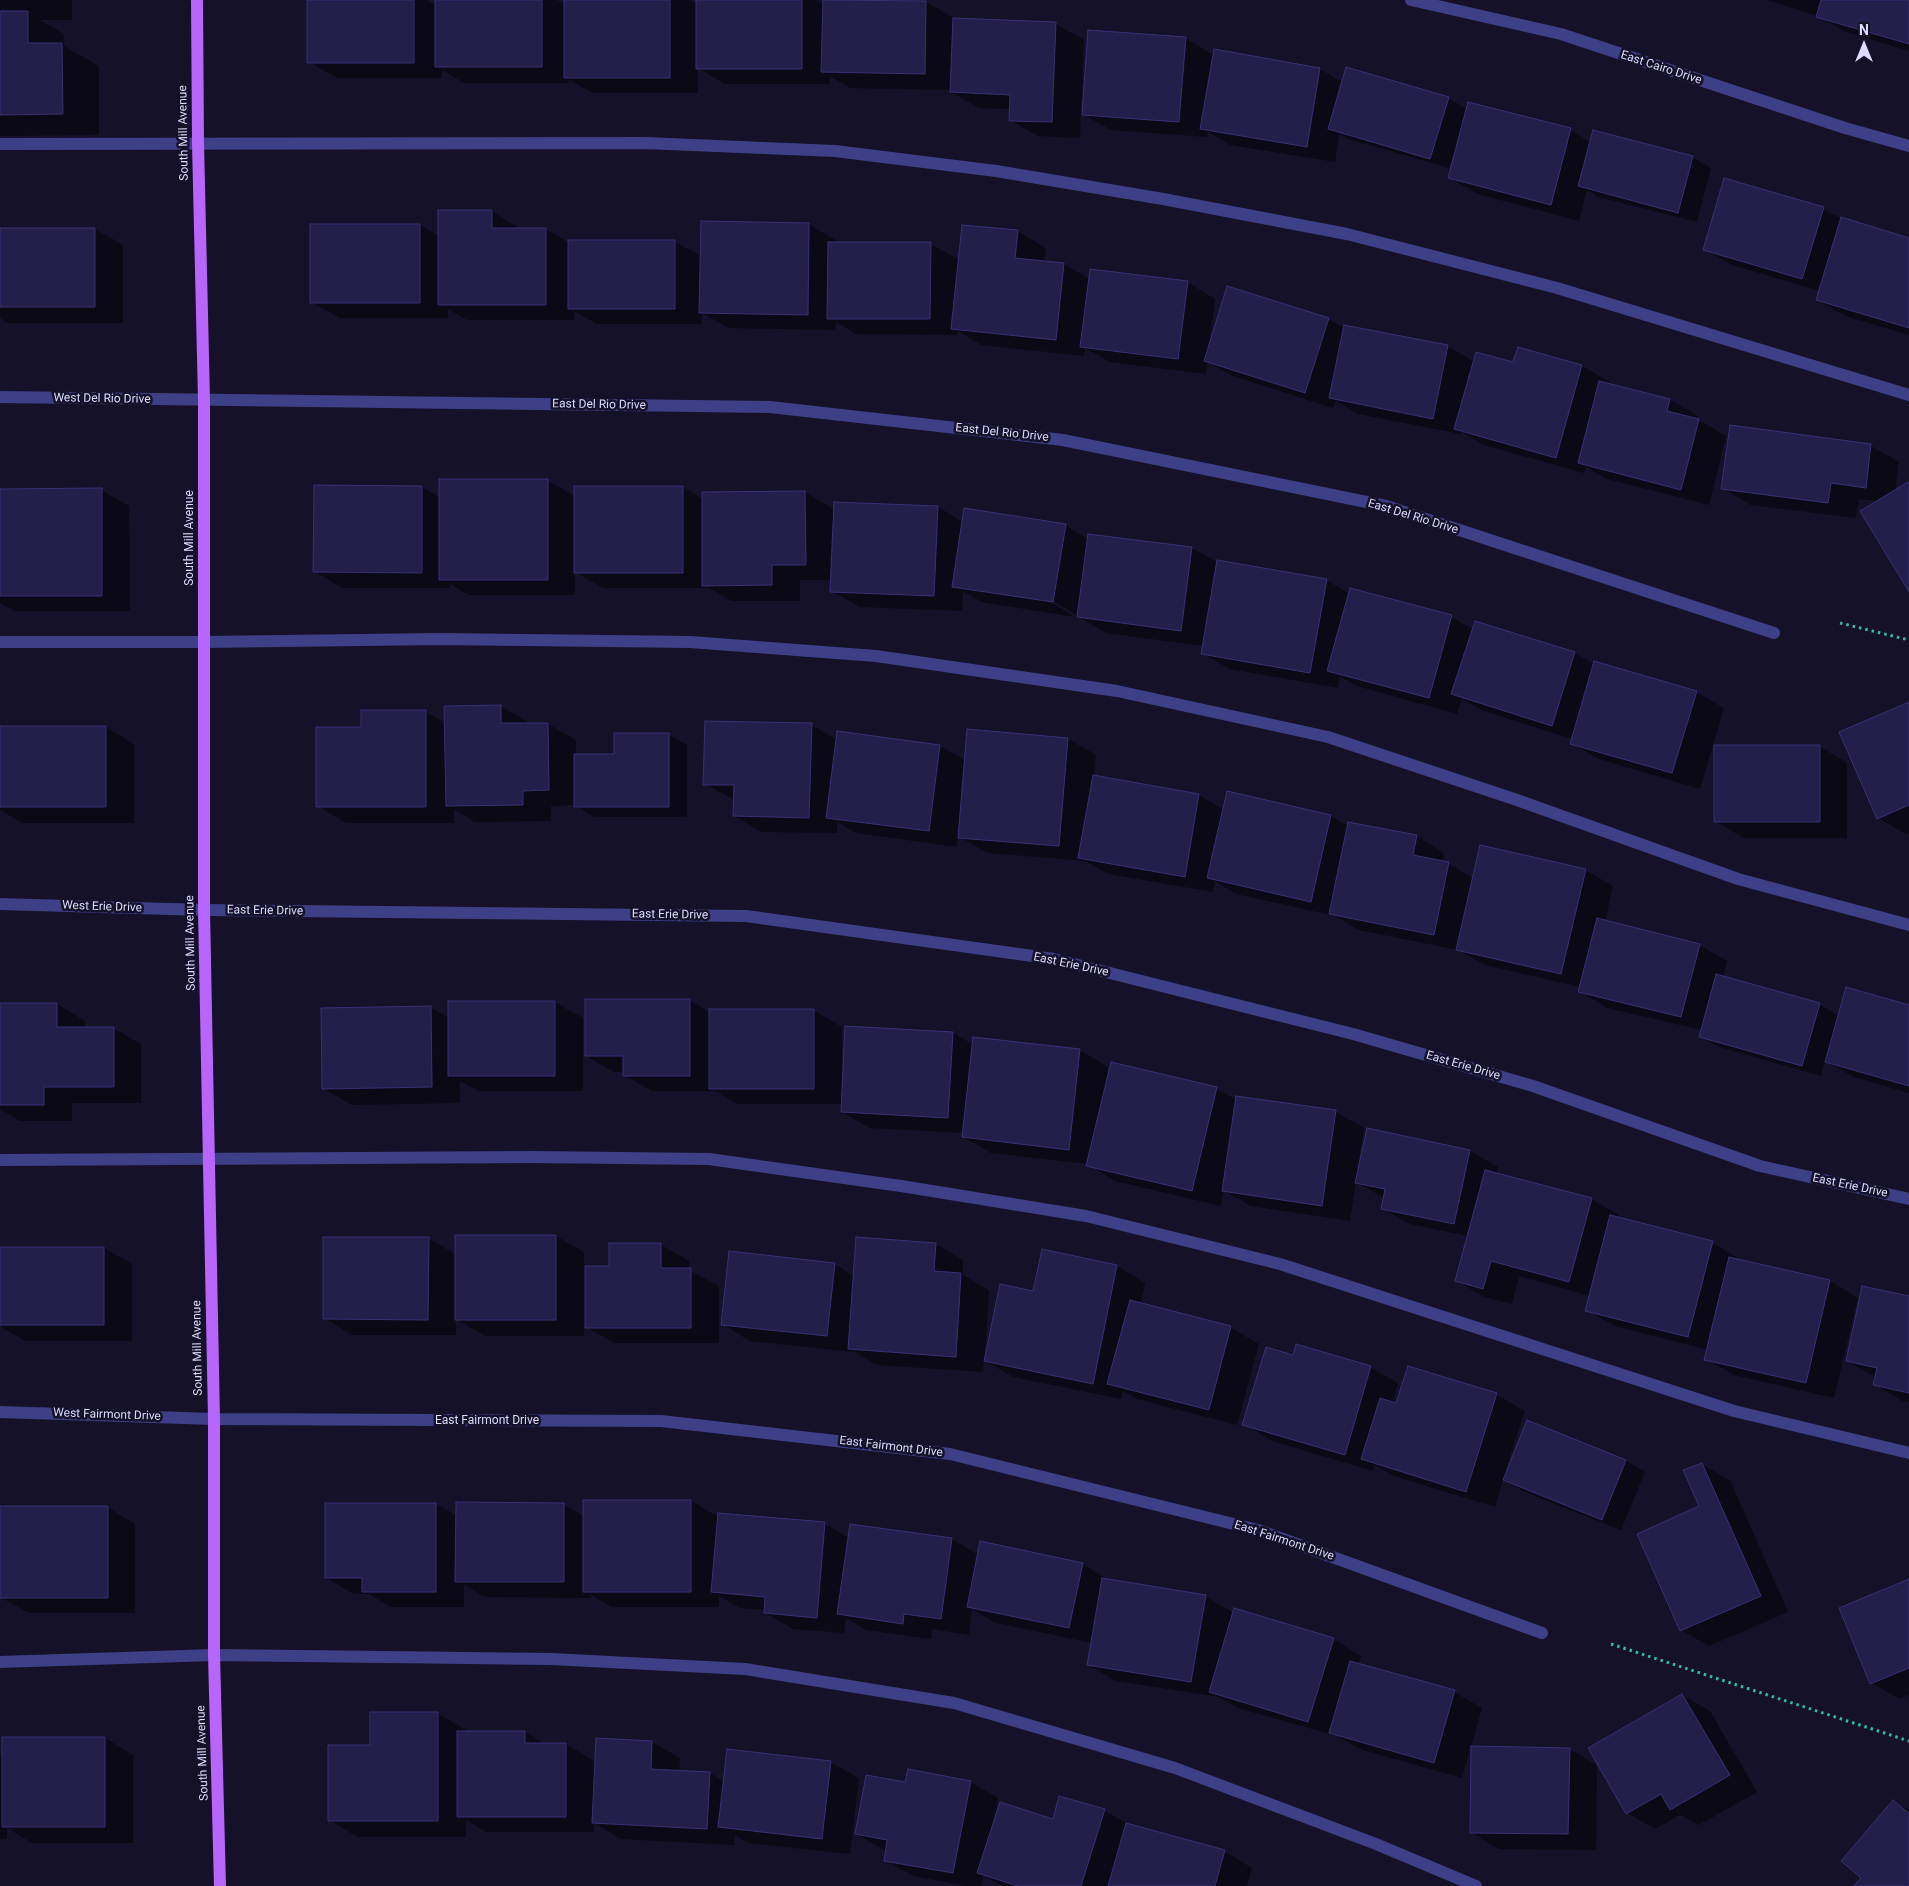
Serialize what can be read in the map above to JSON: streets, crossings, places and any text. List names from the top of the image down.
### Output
{
  "streets": {
    "main road": ["South Mill Avenue"],
    "street": [
      "East Cairo Drive",
      "West Del Rio Drive",
      "East Del Rio Drive",
      "West Erie Drive",
      "East Erie Drive",
      "West Fairmont Drive",
      "East Fairmont Drive"
    ]
  },
  "crossings": [
    ["South Mill Avenue", "West Del Rio Drive"],
    ["South Mill Avenue", "East Del Rio Drive"],
    ["South Mill Avenue", "West Erie Drive"],
    ["South Mill Avenue", "East Erie Drive"],
    ["South Mill Avenue", "West Fairmont Drive"],
    ["South Mill Avenue", "East Fairmont Drive"],
    ["West Del Rio Drive", "East Del Rio Drive"],
    ["West Erie Drive", "East Erie Drive"],
    ["West Fairmont Drive", "East Fairmont Drive"]
  ],
  "north": "top"
}
